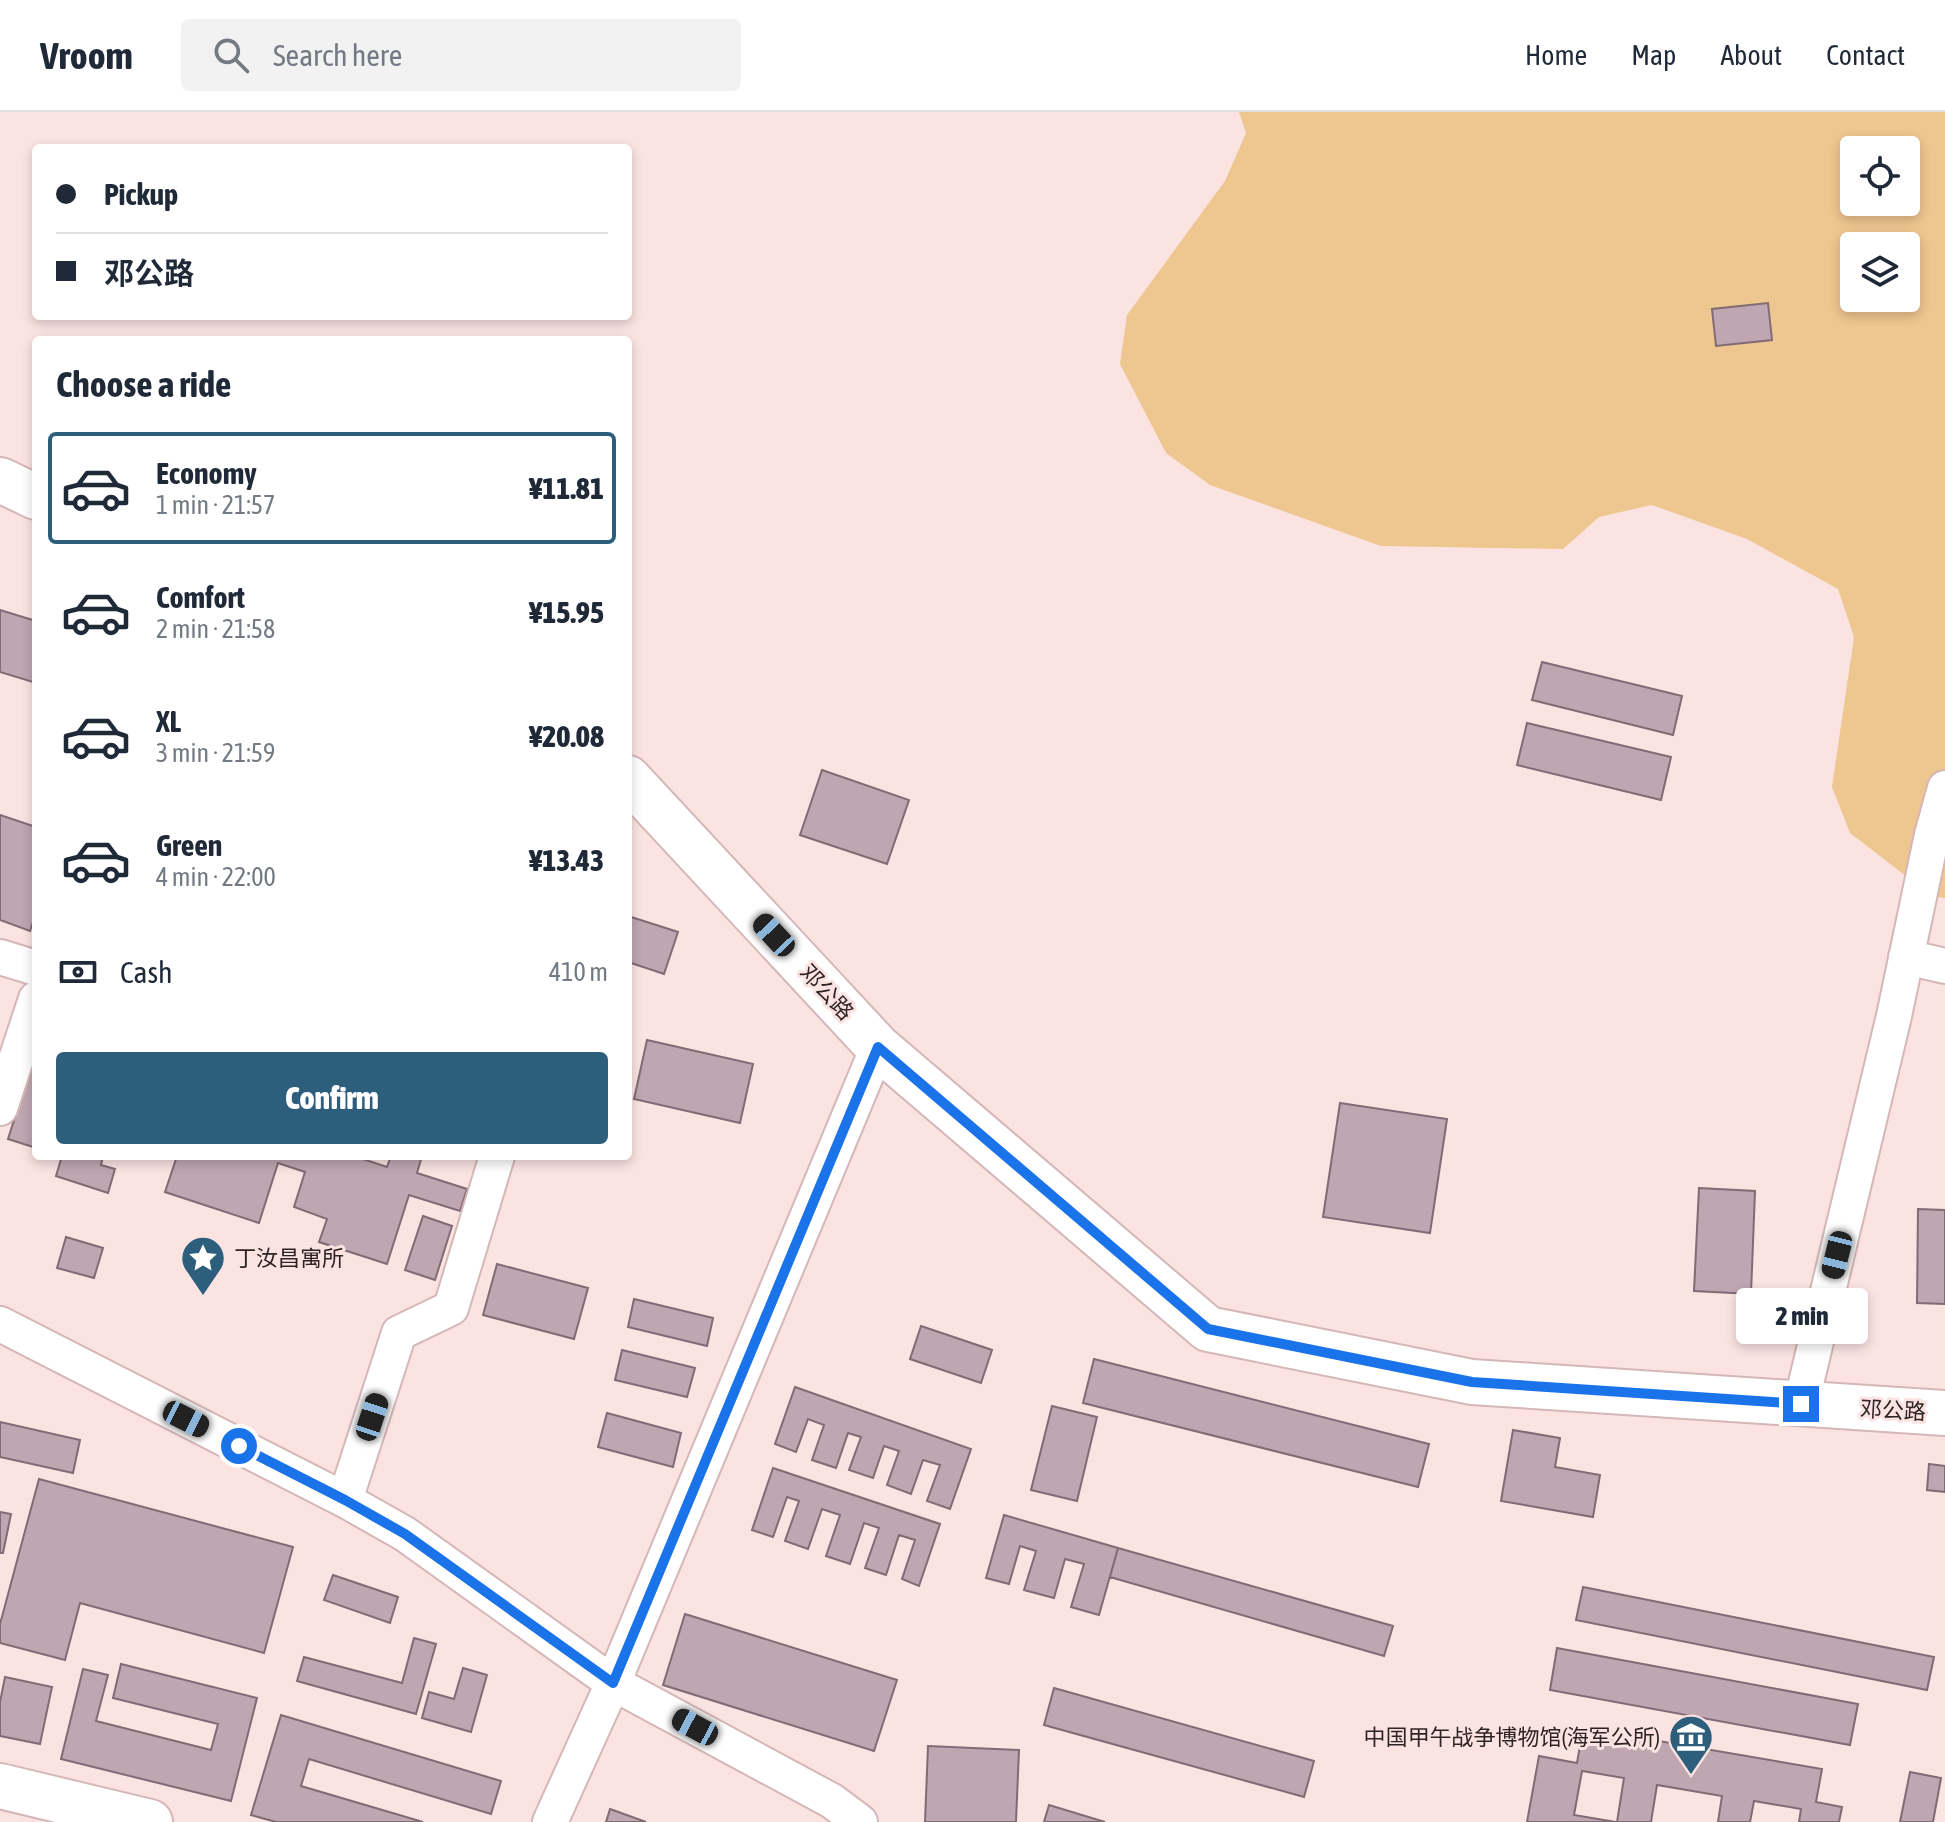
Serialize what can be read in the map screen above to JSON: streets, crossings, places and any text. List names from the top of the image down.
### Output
{
  "streets": {
    "street": ["邓公路"]
  },
  "places": {
    "place": ["丁汝昌寓所"],
    "museum": ["中国甲午战争博物馆(海军公所)"]
  },
  "page": {
    "header": "Vroom",
    "search": "Search here",
    "nav": [
      "Home",
      "Map",
      "About",
      "Contact"
    ],
    "banner": ["Pickup", "邓公路"],
    "heading": "Choose a ride",
    "list": [
      {
        "name": "Economy",
        "note": "1 min · 21:57",
        "value": "¥11.81"
      },
      {
        "name": "Comfort",
        "note": "2 min · 21:58",
        "value": "¥15.95"
      },
      {
        "name": "XL",
        "note": "3 min · 21:59",
        "value": "¥20.08"
      },
      {
        "name": "Green",
        "note": "4 min · 22:00",
        "value": "¥13.43"
      }
    ],
    "pay": ["Cash", "410 m"],
    "buttons": "Confirm",
    "bubble": "2 min"
  }
}
